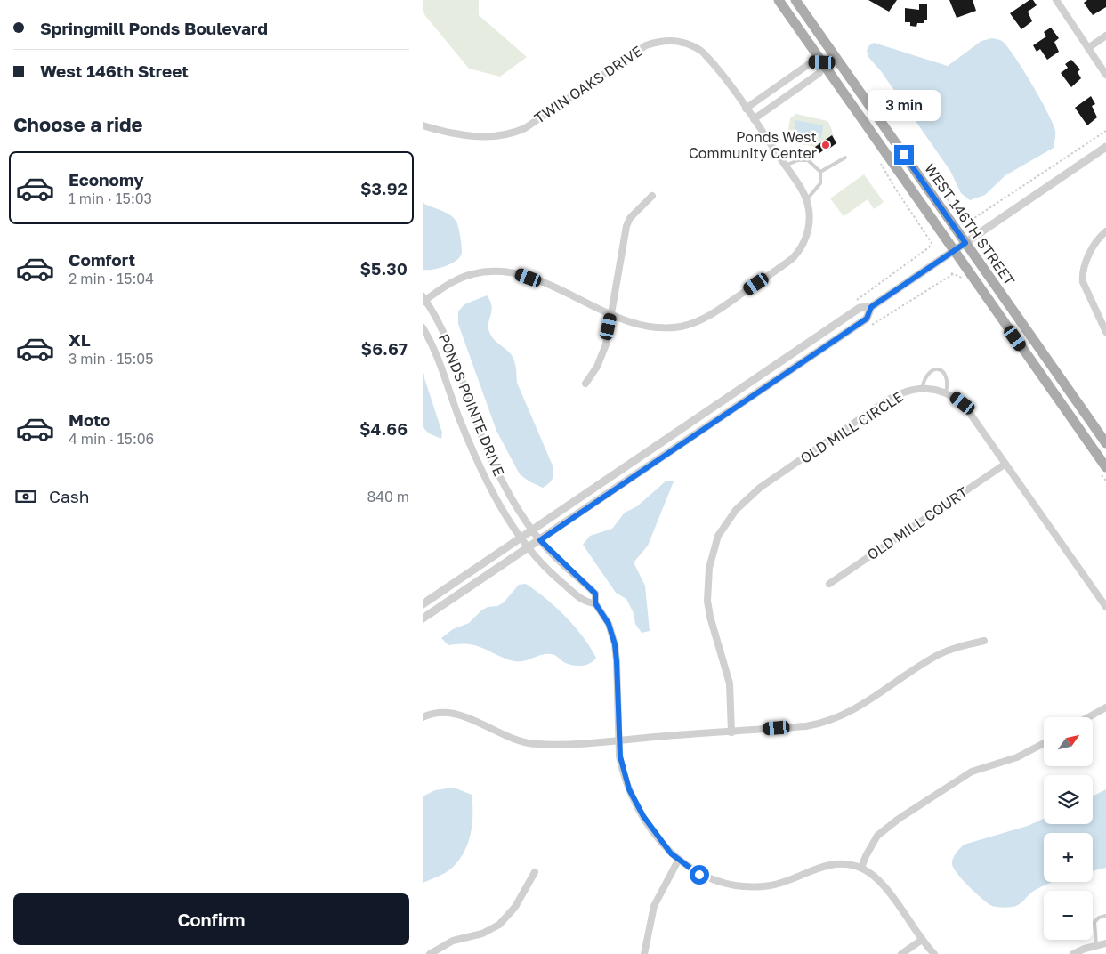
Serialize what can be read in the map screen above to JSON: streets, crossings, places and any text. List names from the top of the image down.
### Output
{
  "streets": {
    "main road": ["WEST 146TH STREET"],
    "street": [
      "TWIN OAKS DRIVE",
      "PONDS POINTE DRIVE",
      "OLD MILL CIRCLE",
      "OLD MILL COURT"
    ]
  },
  "crossings": [
    ["OLD MILL CIRCLE", "OLD MILL COURT"]
  ],
  "places": ["Ponds West Community Center"],
  "north": "top right",
  "page": {
    "banner": ["Springmill Ponds Boulevard", "West 146th Street"],
    "bubble": "3 min",
    "heading": "Choose a ride",
    "list": [
      {
        "name": "Economy",
        "note": "1 min · 15:03",
        "value": "$3.92"
      },
      {
        "name": "Comfort",
        "note": "2 min · 15:04",
        "value": "$5.30"
      },
      {
        "name": "XL",
        "note": "3 min · 15:05",
        "value": "$6.67"
      },
      {
        "name": "Moto",
        "note": "4 min · 15:06",
        "value": "$4.66"
      }
    ],
    "pay": ["Cash", "840 m"],
    "map_buttons": ["+", "−"],
    "buttons": "Confirm"
  }
}
